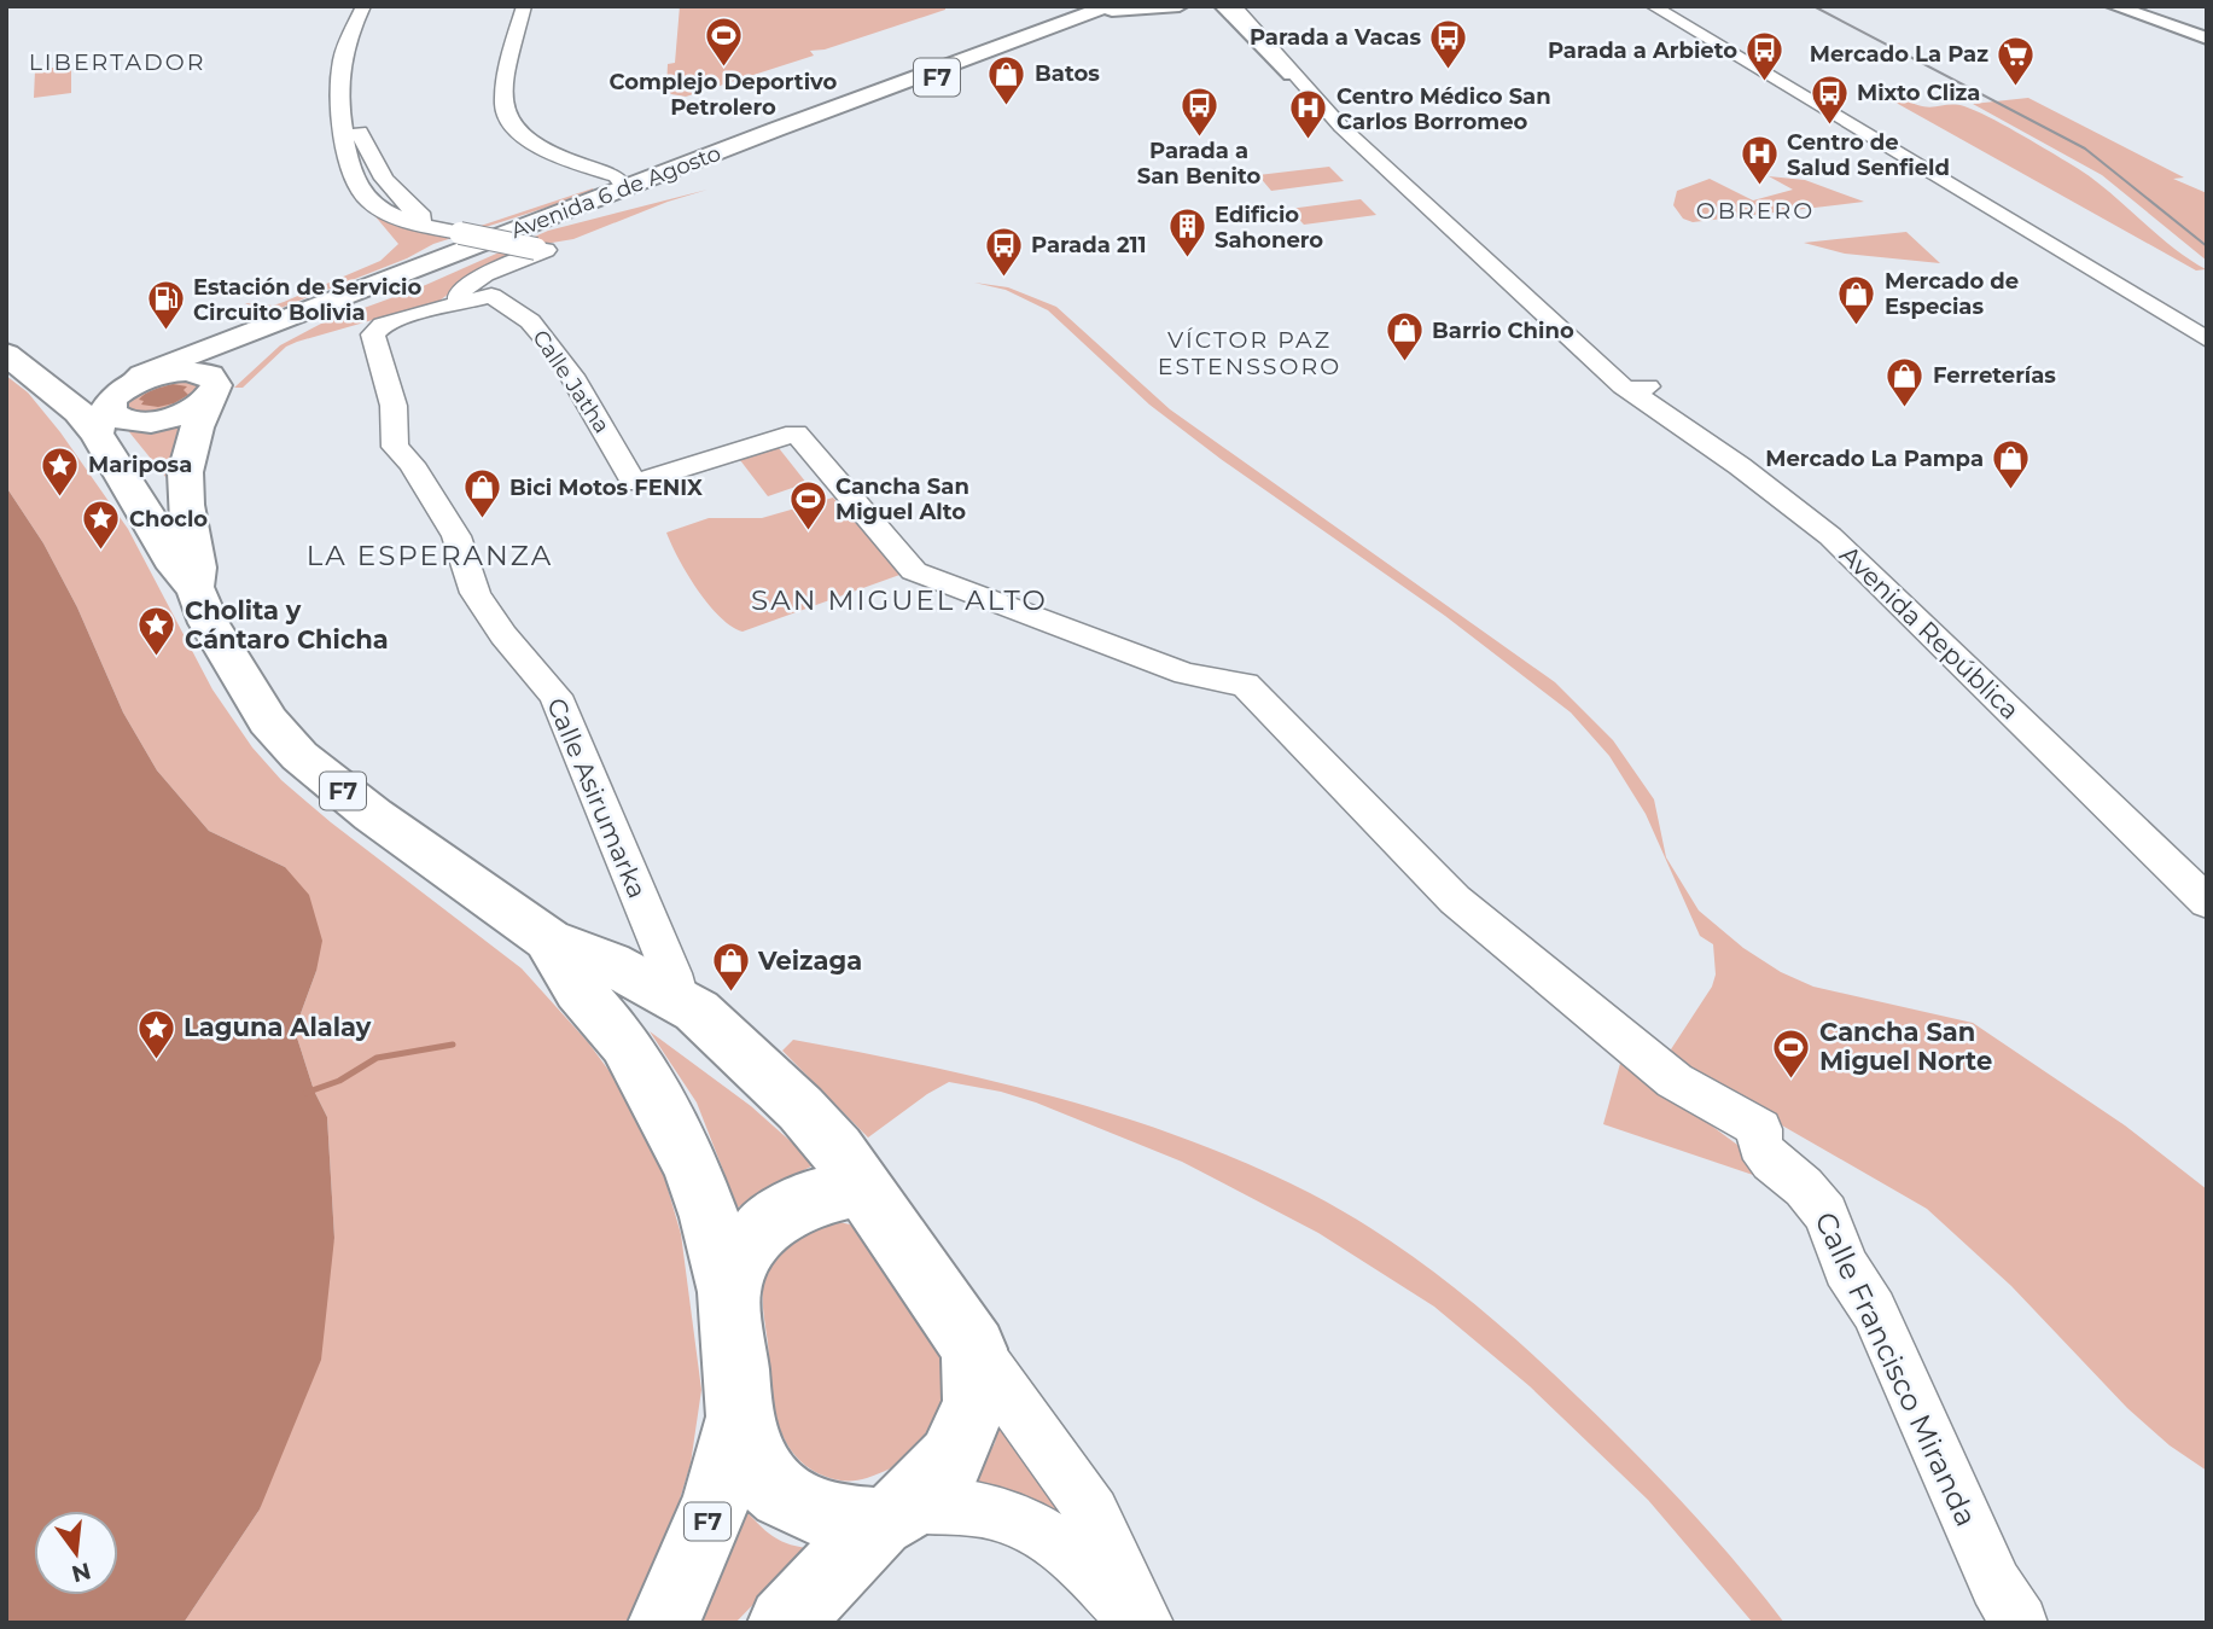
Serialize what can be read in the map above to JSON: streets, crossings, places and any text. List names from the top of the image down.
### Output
{
  "streets": {
    "highway": ["F7"],
    "main road": ["Avenida 6 de Agosto"],
    "street": [
      "Calle Jatha",
      "Avenida República",
      "Calle Asirumarka",
      "Calle Francisco Miranda"
    ]
  },
  "crossings": [
    ["F7", "Avenida 6 de Agosto"],
    ["F7", "Calle Asirumarka"],
    ["Calle Jatha", "Calle Asirumarka"],
    ["Calle Jatha", "Calle Francisco Miranda"]
  ],
  "districts": [
    "LIBERTADOR",
    "OBRERO",
    "VÍCTOR PAZ ESTENSSORO",
    "LA ESPERANZA",
    "SAN MIGUEL ALTO"
  ],
  "places": {
    "sports": ["Complejo Deportivo Petrolero", "Cancha San Miguel Alto", "Cancha San Miguel Norte"],
    "bus stop": [
      "Parada a Vacas",
      "Parada a Arbieto",
      "Mixto Cliza",
      "Parada a San Benito",
      "Parada 211"
    ],
    "supermarket": ["Mercado La Paz"],
    "shop": [
      "Batos",
      "Mercado de Especias",
      "Barrio Chino",
      "Ferreterías",
      "Mercado La Pampa",
      "Bici Motos FENIX",
      "Veizaga"
    ],
    "hospital": ["Centro Médico San Carlos Borromeo", "Centro de Salud Senfield"],
    "building": ["Edificio Sahonero"],
    "fuel station": ["Estación de Servicio Circuito Bolivia"],
    "place": [
      "Mariposa",
      "Choclo",
      "Cholita y Cántaro Chicha",
      "Laguna Alalay"
    ]
  },
  "north": "bottom"
}
